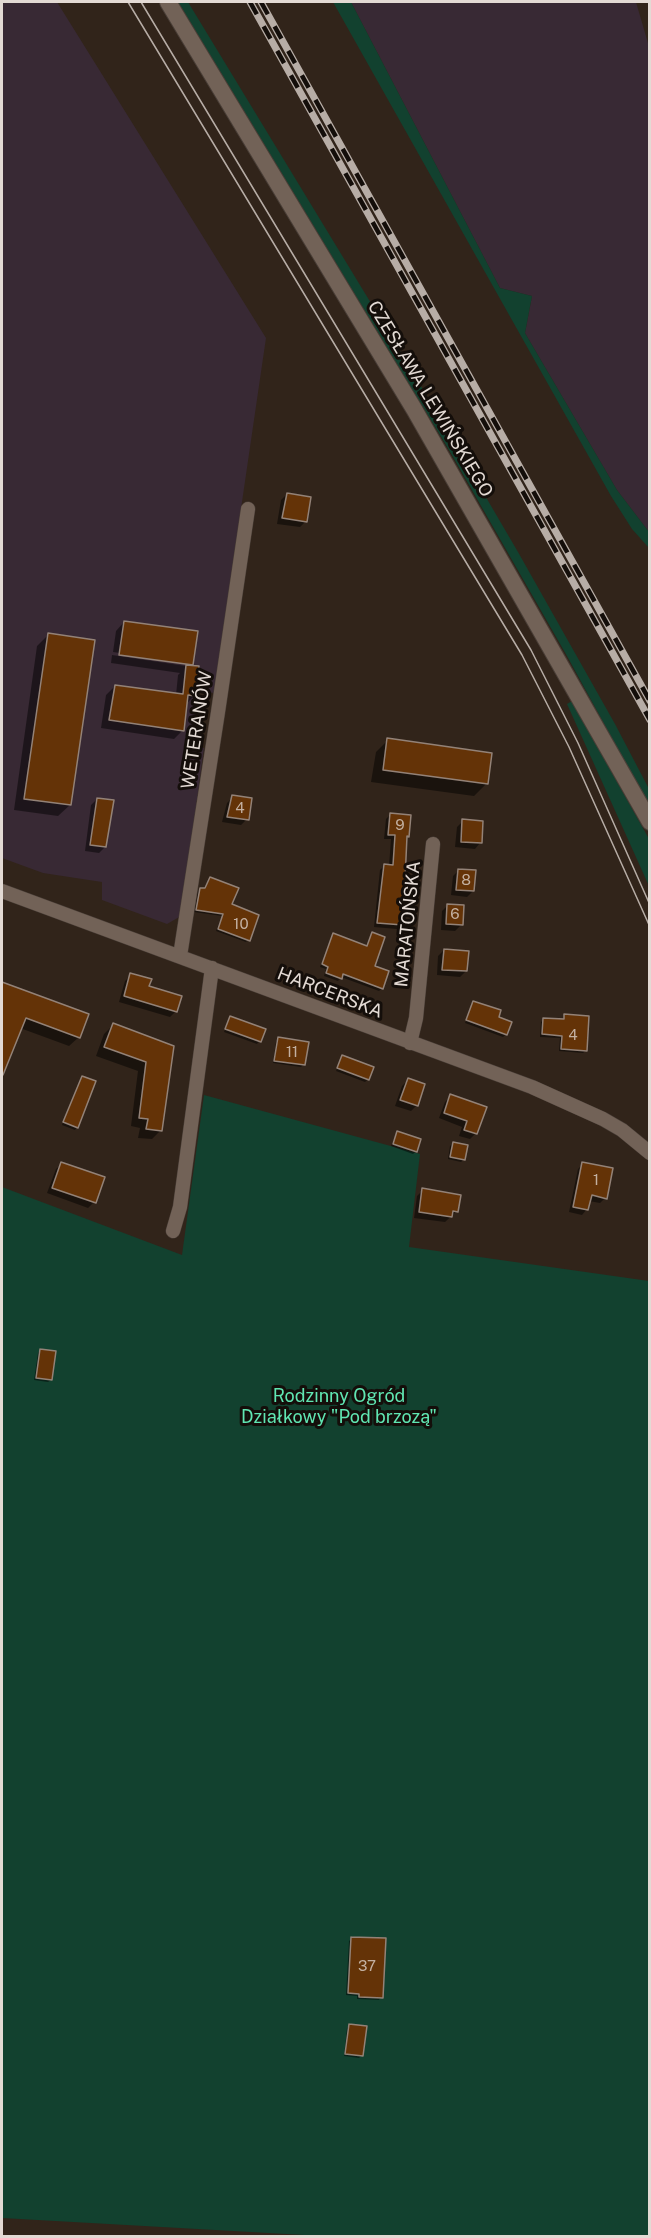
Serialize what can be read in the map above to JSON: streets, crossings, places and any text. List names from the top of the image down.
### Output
{
  "streets": {
    "street": [
      "CZESŁAWA LEWIŃSKIEGO",
      "WETERANÓW",
      "MARATOŃSKA",
      "HARCERSKA"
    ]
  },
  "crossings": [
    ["WETERANÓW", "HARCERSKA"],
    ["MARATOŃSKA", "HARCERSKA"]
  ],
  "parks": ["Rodzinny Ogród Działkowy \"Pod brzozą\""],
  "house_numbers": [
    "4",
    "9",
    "8",
    "6",
    "10",
    "4",
    "11",
    "1",
    "37"
  ]
}
